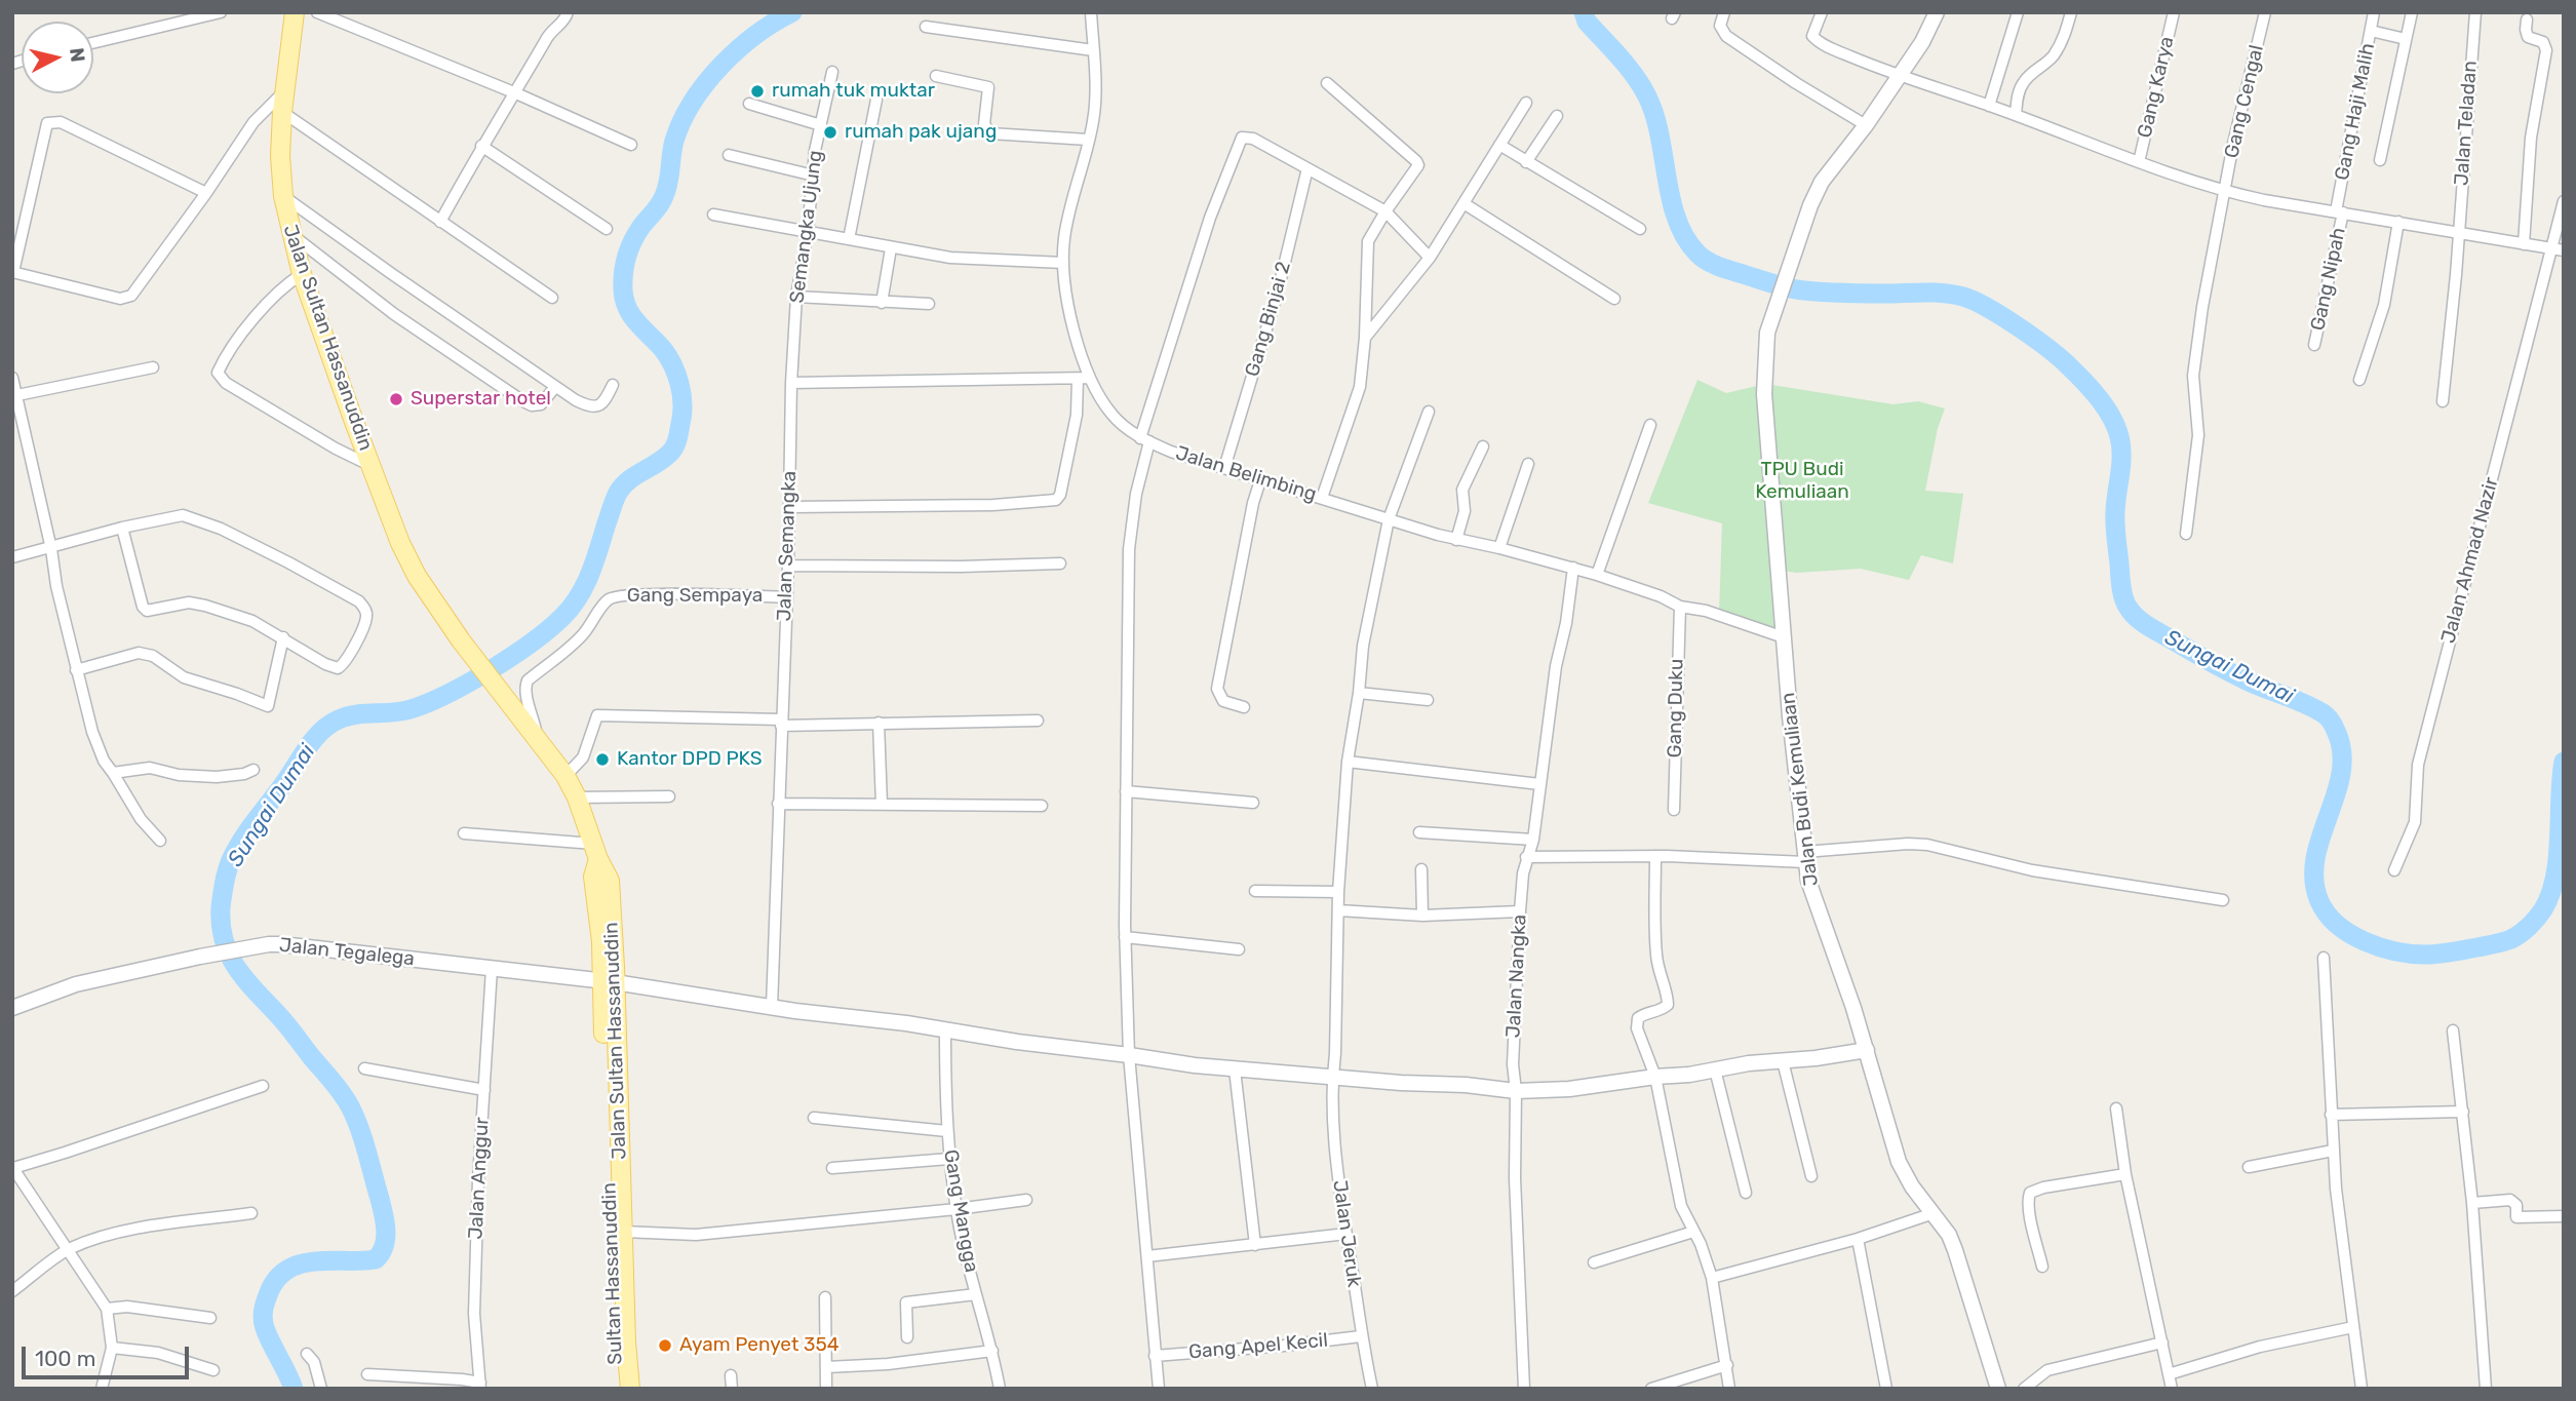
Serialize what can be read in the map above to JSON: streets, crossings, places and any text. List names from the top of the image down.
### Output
{
  "streets": {
    "main road": ["Jalan Sultan Hassanuddin", "Sultan Hassanuddin"],
    "street": [
      "Gang Karya",
      "Gang Cengal",
      "Gang Haji Malih",
      "Jalan Teladan",
      "Semangka Ujung",
      "Gang Nipah",
      "Gang Binjai 2",
      "Jalan Belimbing",
      "Jalan Semangka",
      "Jalan Ahmad Nazir",
      "Gang Sempaya",
      "Gang Duku",
      "Jalan Budi Kemuliaan",
      "Jalan Tegalega",
      "Jalan Nangka",
      "Jalan Anggur",
      "Gang Mangga",
      "Jalan Jeruk",
      "Gang Apel Kecil"
    ]
  },
  "crossings": [
    ["Gang Haji Malih", "Gang Nipah"],
    ["Semangka Ujung", "Jalan Semangka"],
    ["Gang Binjai 2", "Jalan Belimbing"],
    ["Jalan Sultan Hassanuddin", "Gang Sempaya"],
    ["Jalan Sultan Hassanuddin", "Jalan Tegalega"],
    ["Jalan Sultan Hassanuddin", "Sultan Hassanuddin"],
    ["Jalan Belimbing", "Gang Duku"],
    ["Jalan Belimbing", "Jalan Budi Kemuliaan"],
    ["Jalan Belimbing", "Jalan Nangka"],
    ["Jalan Belimbing", "Jalan Jeruk"],
    ["Jalan Semangka", "Gang Sempaya"],
    ["Jalan Semangka", "Jalan Tegalega"],
    ["Jalan Budi Kemuliaan", "Jalan Tegalega"],
    ["Jalan Tegalega", "Jalan Nangka"],
    ["Jalan Tegalega", "Jalan Anggur"],
    ["Jalan Tegalega", "Gang Mangga"],
    ["Jalan Tegalega", "Jalan Jeruk"],
    ["Jalan Tegalega", "Sultan Hassanuddin"],
    ["Jalan Jeruk", "Gang Apel Kecil"]
  ],
  "water": ["Sungai Dumai"],
  "parks": ["TPU Budi Kemuliaan"],
  "places": [
    "rumah tuk muktar",
    "rumah pak ujang",
    "Superstar hotel",
    "Kantor DPD PKS",
    "Ayam Penyet 354"
  ],
  "scale_bar": "100 m",
  "north": "right"
}
